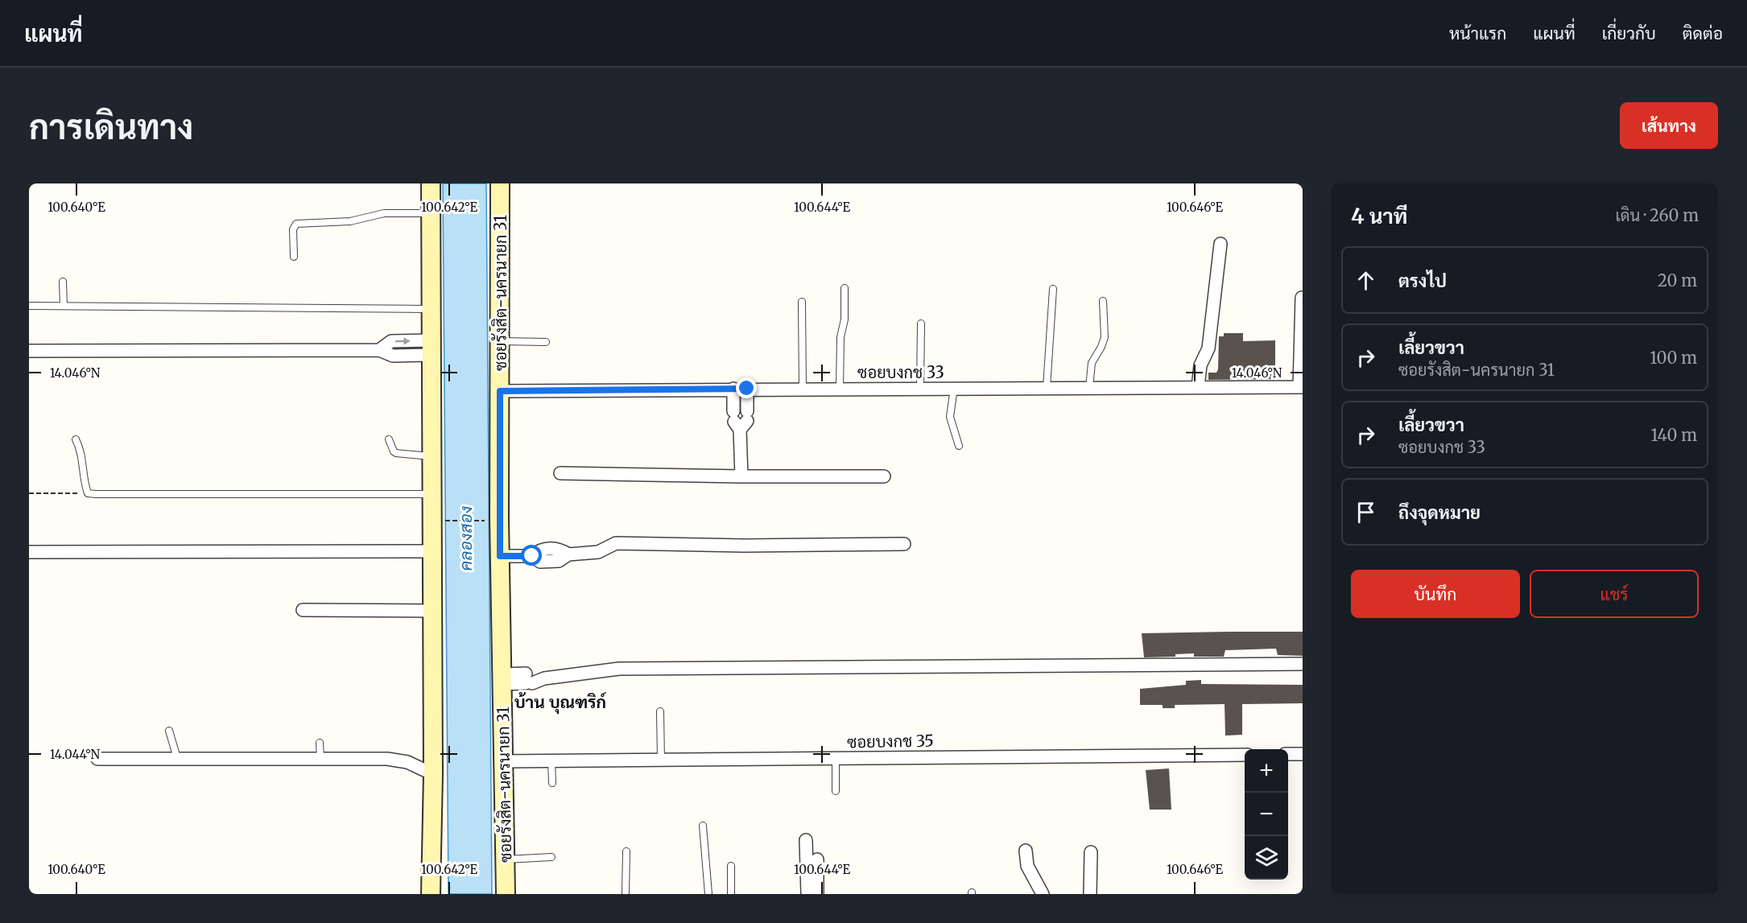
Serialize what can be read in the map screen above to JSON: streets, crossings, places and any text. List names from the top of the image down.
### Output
{
  "streets": {
    "street": ["ซอยรังสิต-นครนายก 31", "ซอยบงกช 33", "ซอยบงกช 35"]
  },
  "crossings": [
    ["ซอยรังสิต-นครนายก 31", "ซอยบงกช 33"],
    ["ซอยรังสิต-นครนายก 31", "ซอยบงกช 35"]
  ],
  "districts": ["บ้าน บุณฑริก์"],
  "water": ["คลองสอง"],
  "page": {
    "header": "แผนที่",
    "nav": [
      "หน้าแรก",
      "แผนที่",
      "เกี่ยวกับ",
      "ติดต่อ"
    ],
    "buttons": [
      "เส้นทาง",
      ["บันทึก", "แชร์"]
    ],
    "title": "การเดินทาง",
    "heading": ["4 นาที", "เดิน · 260 m"],
    "list": [
      ["ตรงไป", "20 m"],
      ["เลี้ยวขวา", "ซอยรังสิต-นครนายก 31", "100 m"],
      ["เลี้ยวขวา", "ซอยบงกช 33", "140 m"],
      "ถึงจุดหมาย"
    ],
    "map_buttons": ["+", "−"]
  },
  "coordinates": [
    "100.640°E",
    "100.642°E",
    "100.644°E",
    "100.646°E",
    "14.046°N",
    "14.044°N"
  ]
}
